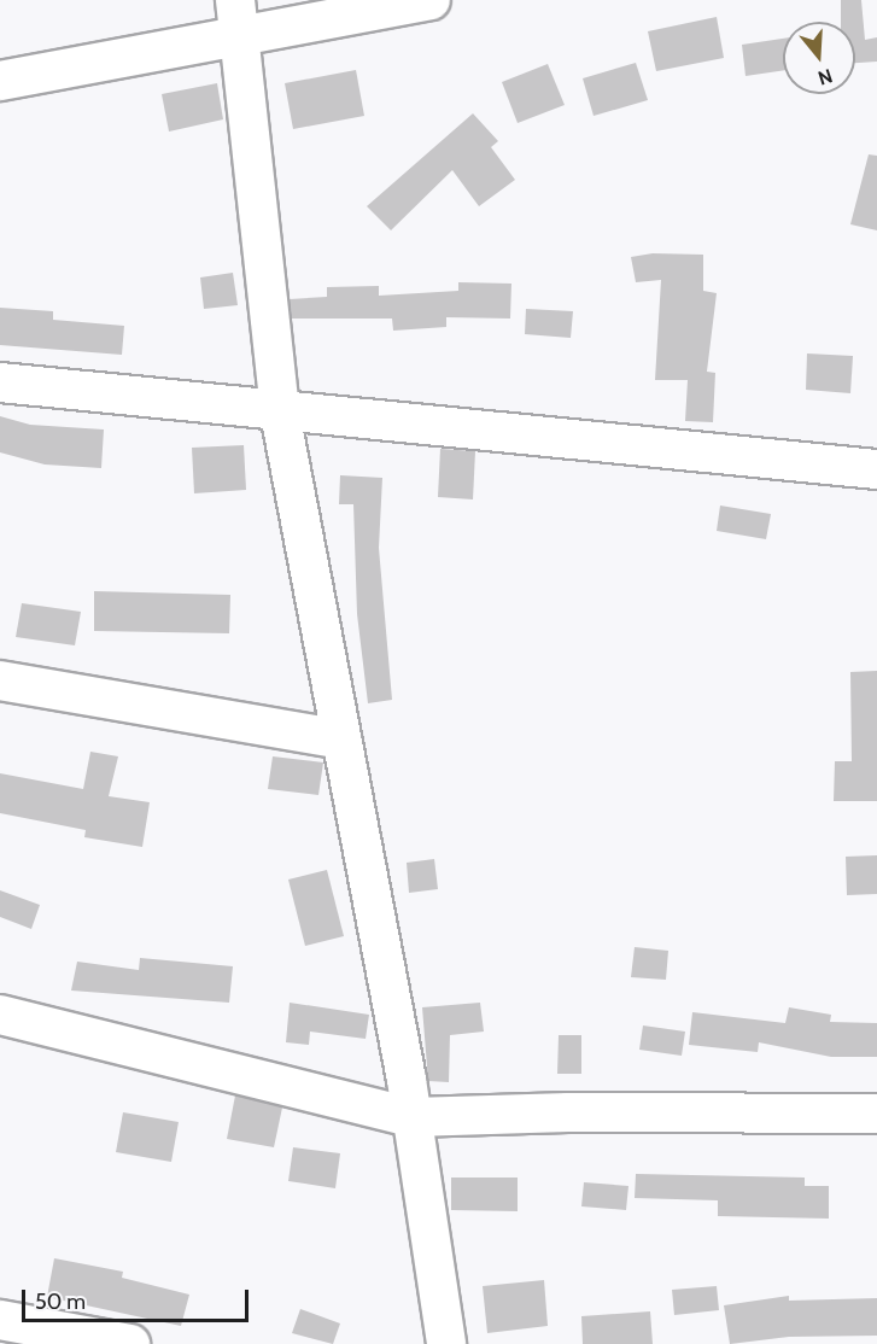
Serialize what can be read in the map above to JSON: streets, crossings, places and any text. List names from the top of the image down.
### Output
{
  "scale_bar": "50 m",
  "north": "bottom"
}
